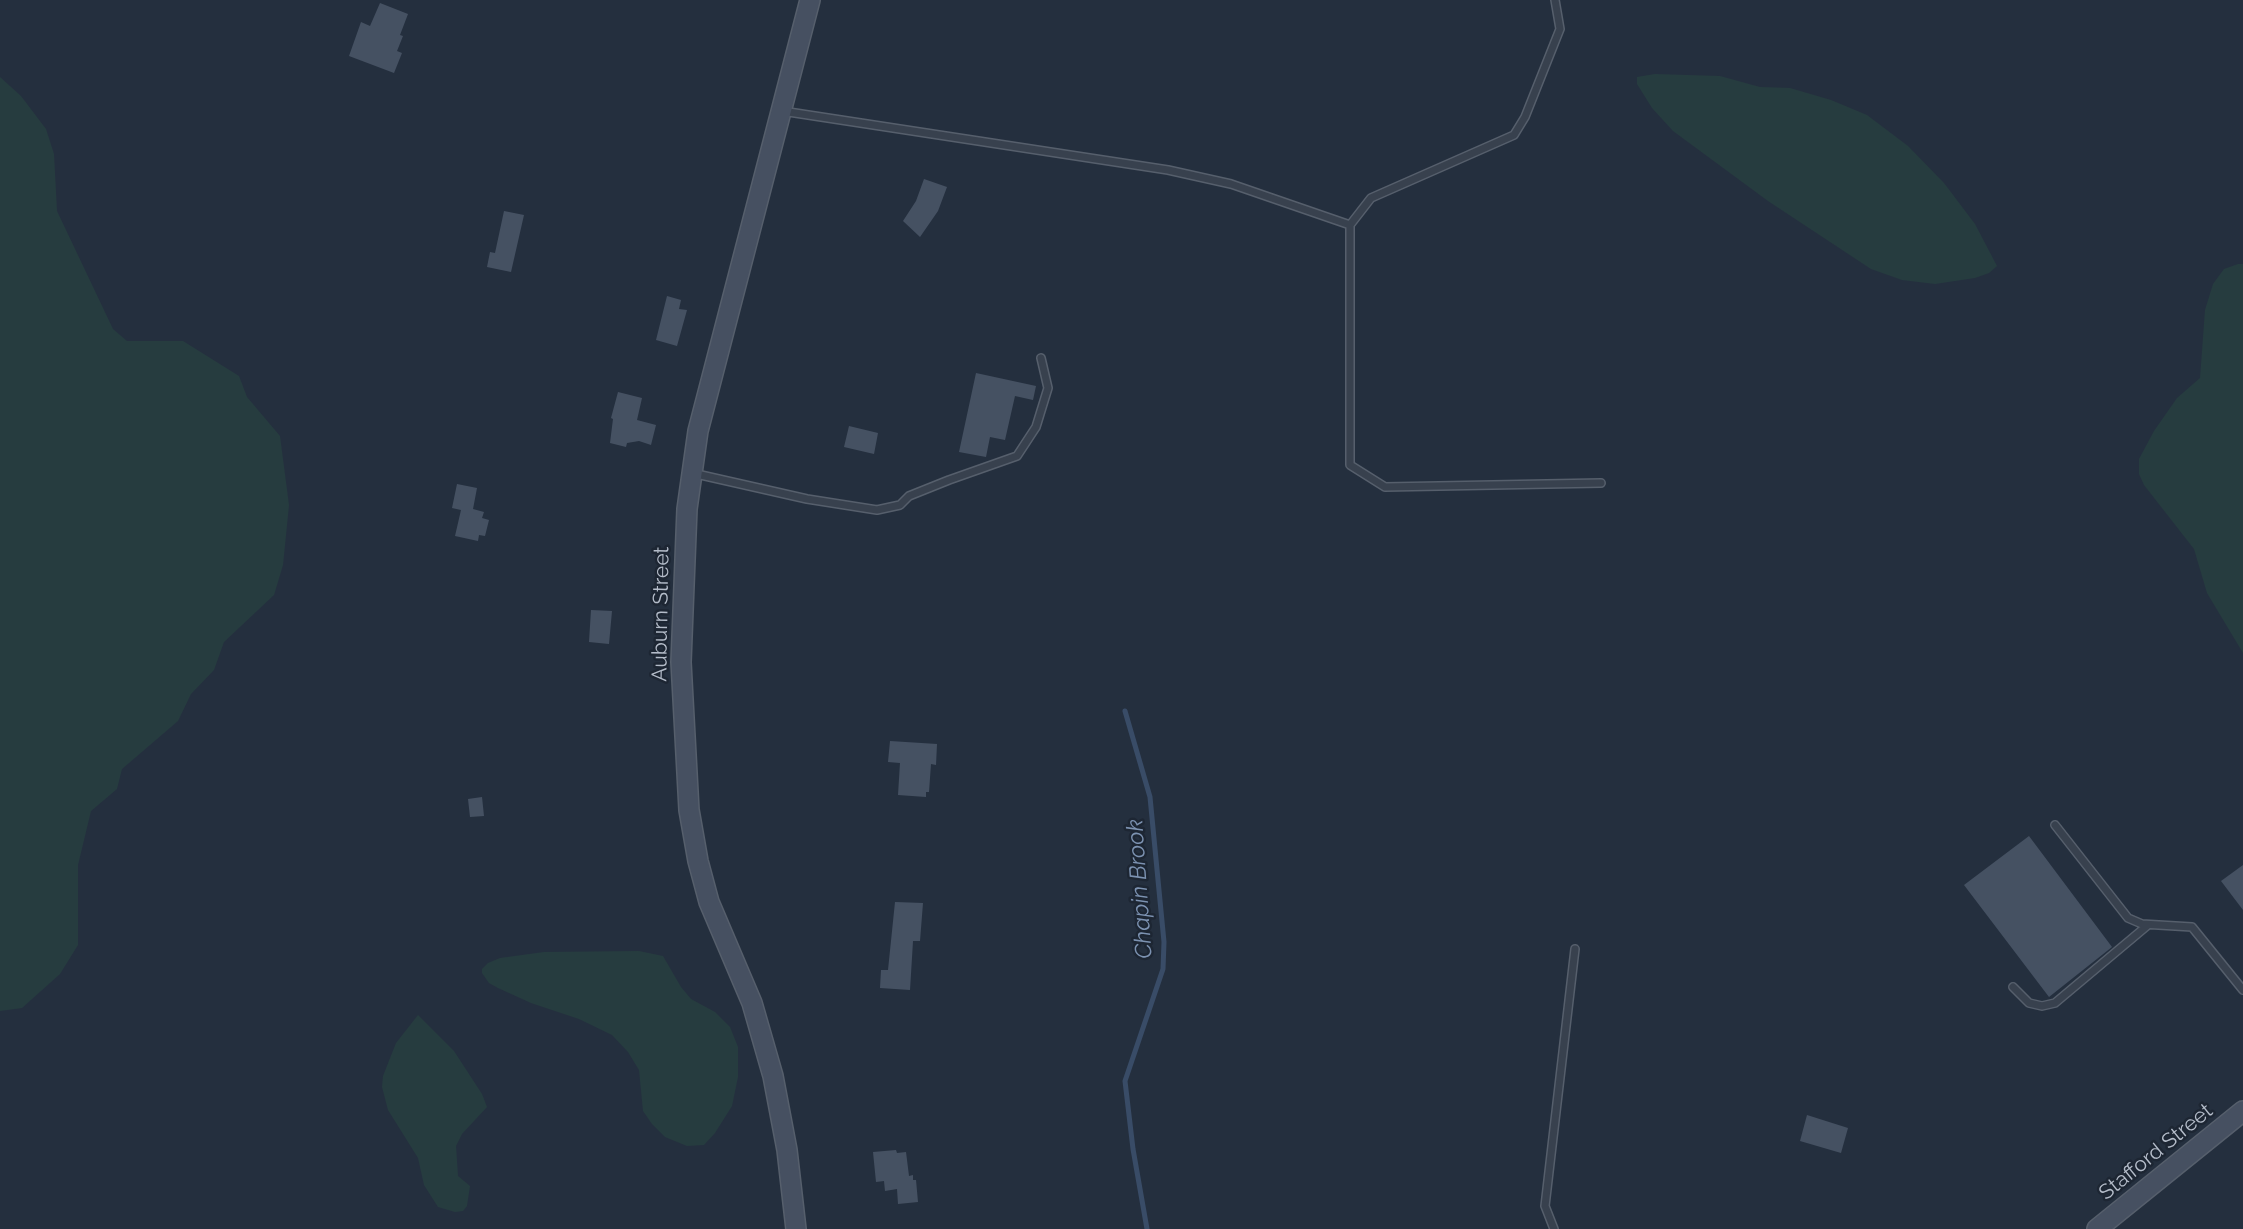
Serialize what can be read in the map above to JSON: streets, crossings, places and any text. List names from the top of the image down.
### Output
{
  "streets": {
    "street": ["Auburn Street", "Stafford Street"]
  },
  "water": ["Chapin Brook"]
}
